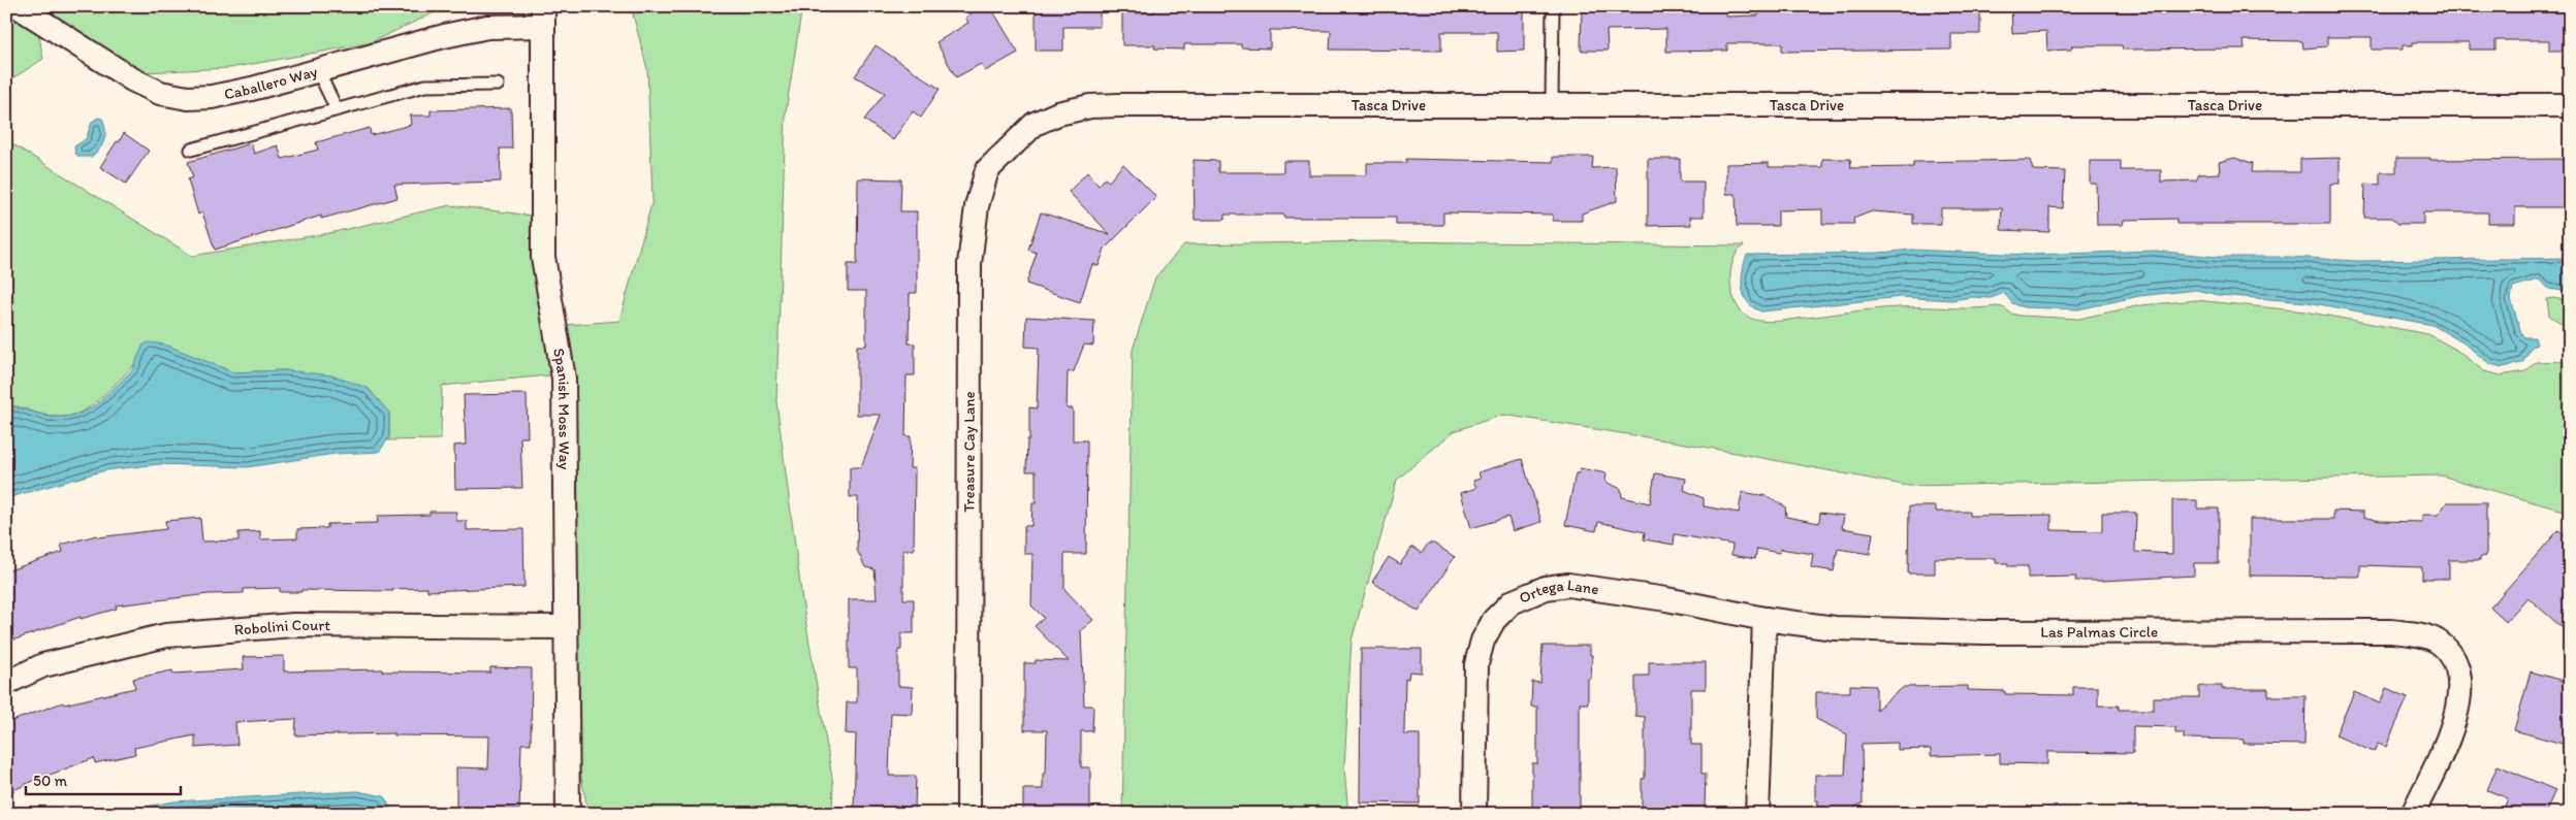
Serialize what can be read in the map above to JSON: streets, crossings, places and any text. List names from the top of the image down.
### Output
{
  "streets": {
    "street": [
      "Caballero Way",
      "Tasca Drive",
      "Spanish Moss Way",
      "Treasure Cay Lane",
      "Ortega Lane",
      "Robolini Court",
      "Las Palmas Circle"
    ]
  },
  "crossings": [
    ["Caballero Way", "Spanish Moss Way"],
    ["Tasca Drive", "Treasure Cay Lane"],
    ["Spanish Moss Way", "Robolini Court"],
    ["Ortega Lane", "Las Palmas Circle"]
  ],
  "scale_bar": "50 m"
}
